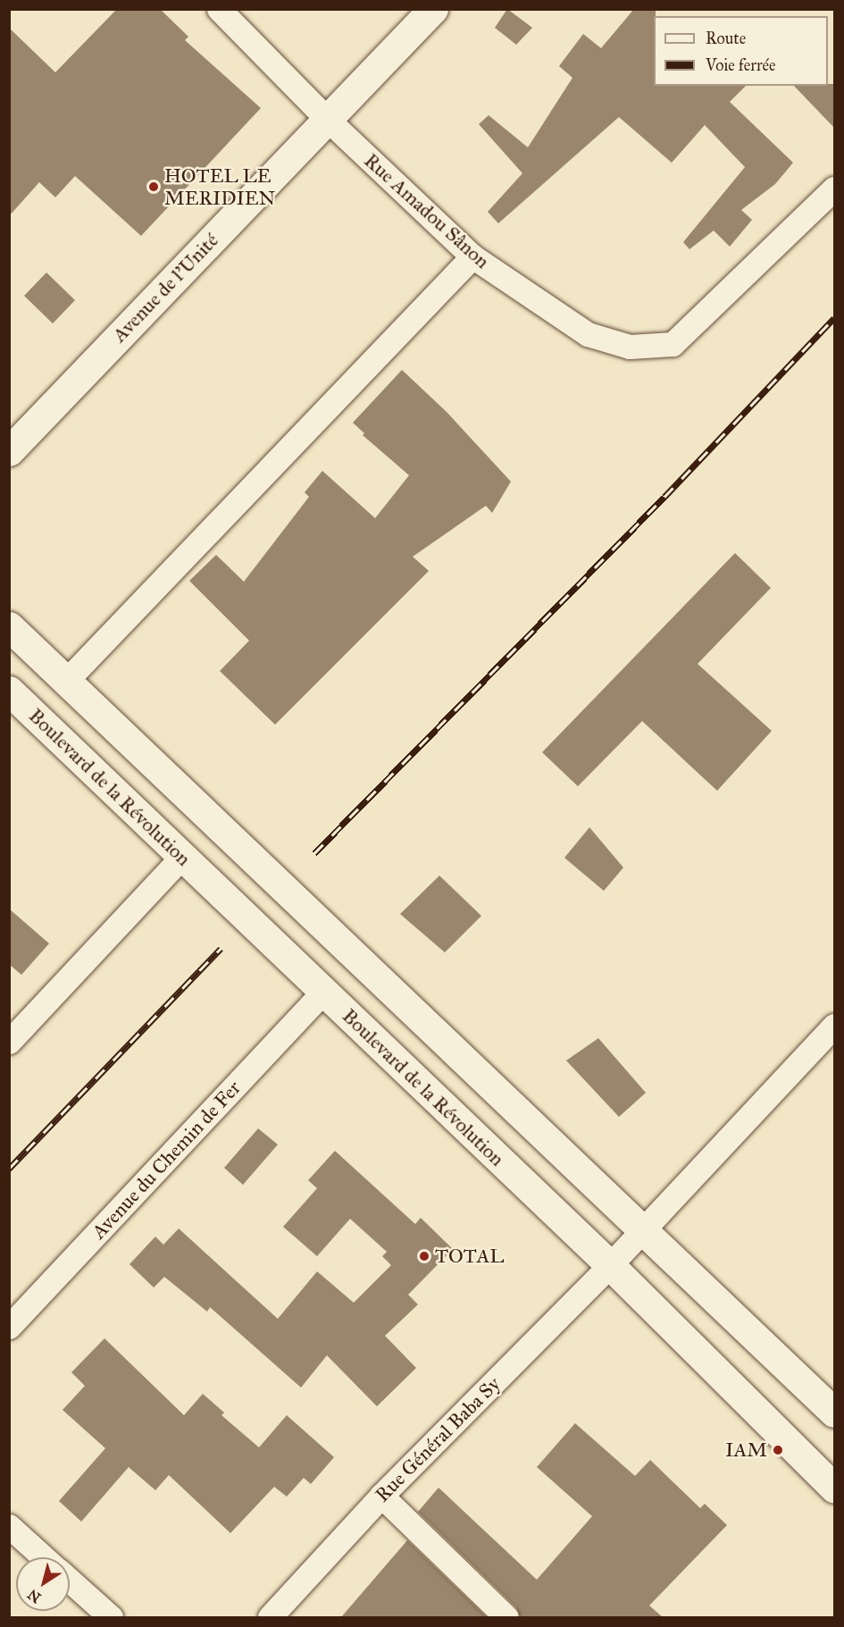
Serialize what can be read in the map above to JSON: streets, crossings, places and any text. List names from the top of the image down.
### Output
{
  "streets": {
    "main road": ["Avenue de l'Unité", "Boulevard de la Révolution"],
    "street": ["Rue Amadou Sânon", "Avenue du Chemin de Fer", "Rue Général Baba Sy"]
  },
  "crossings": [
    ["Rue Amadou Sânon", "Avenue de l'Unité"],
    ["Boulevard de la Révolution", "Avenue du Chemin de Fer"],
    ["Boulevard de la Révolution", "Rue Général Baba Sy"]
  ],
  "places": ["HOTEL LE MERIDIEN", "TOTAL", "IAM"],
  "legend": ["Route", "Voie ferrée"],
  "north": "bottom left"
}
